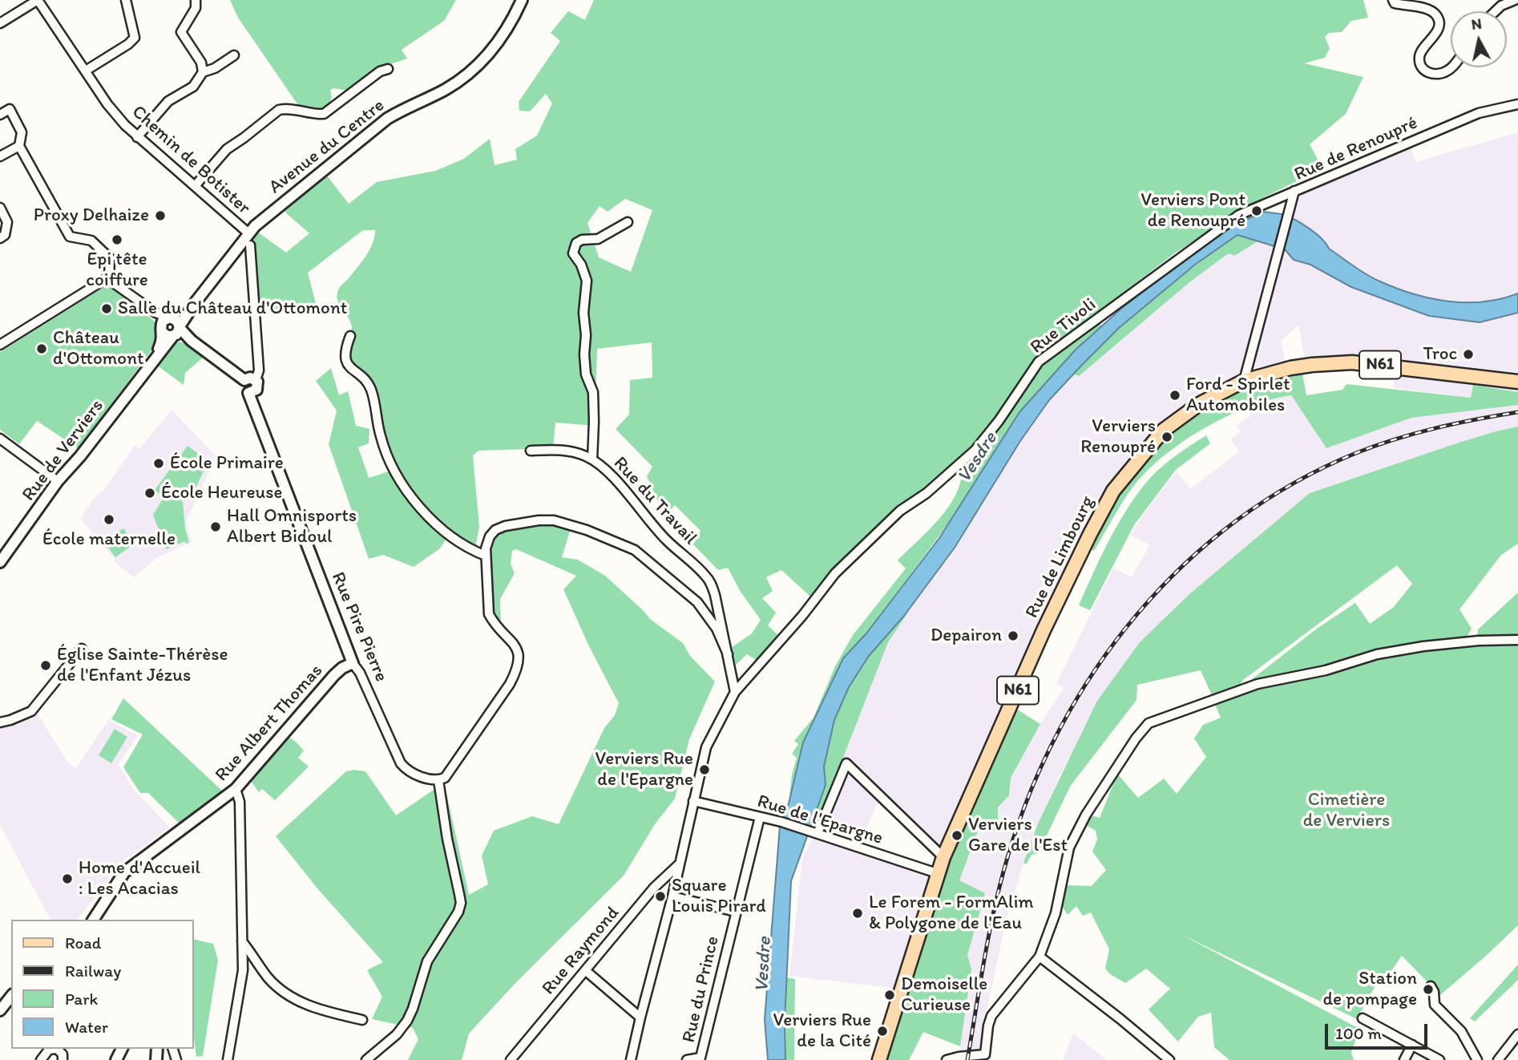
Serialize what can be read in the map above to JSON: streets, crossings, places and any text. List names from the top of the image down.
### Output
{
  "streets": {
    "main road": ["N61", "Rue de Limbourg"],
    "street": [
      "Avenue du Centre",
      "Rue de Renoupré",
      "Chemin de Botister",
      "Rue Tivoli",
      "Rue de Verviers",
      "Rue du Travail",
      "Rue Pire Pierre",
      "Rue Albert Thomas",
      "Rue de l'Epargne",
      "Rue Raymond",
      "Rue du Prince"
    ]
  },
  "crossings": [
    ["Avenue du Centre", "Chemin de Botister"],
    ["Avenue du Centre", "Rue de Verviers"],
    ["Rue de Renoupré", "Rue Tivoli"],
    ["Rue de Renoupré", "Rue de Limbourg"],
    ["Chemin de Botister", "Rue de Verviers"],
    ["Rue Tivoli", "Rue de l'Epargne"],
    ["Rue Tivoli", "Rue Raymond"],
    ["Rue de Limbourg", "Rue de l'Epargne"],
    ["Rue Pire Pierre", "Rue Albert Thomas"],
    ["Rue de l'Epargne", "Rue du Prince"]
  ],
  "water": ["Vesdre"],
  "parks": ["Cimetière de Verviers"],
  "places": [
    "Verviers Pont de Renoupré",
    "Proxy Delhaize",
    "Epi tête coiffure",
    "Salle du Château d'Ottomont",
    "Château d'Ottomont",
    "Troc",
    "Ford - Spirlet Automobiles",
    "Verviers Renoupré",
    "École Primaire",
    "École Heureuse",
    "École maternelle",
    "Hall Omnisports Albert Bidoul",
    "Depairon",
    "Église Sainte-Thérèse de l'Enfant Jézus",
    "Verviers Rue de l'Epargne",
    "Verviers Gare de l'Est",
    "Home d'Accueil : Les Acacias",
    "Square Louis Pirard",
    "Le Forem - FormAlim & Polygone de l'Eau",
    "Station de pompage",
    "Demoiselle Curieuse",
    "Verviers Rue de la Cité"
  ],
  "legend": [
    "Road",
    "Railway",
    "Park",
    "Water"
  ],
  "scale_bar": "100 m",
  "north": "top"
}
